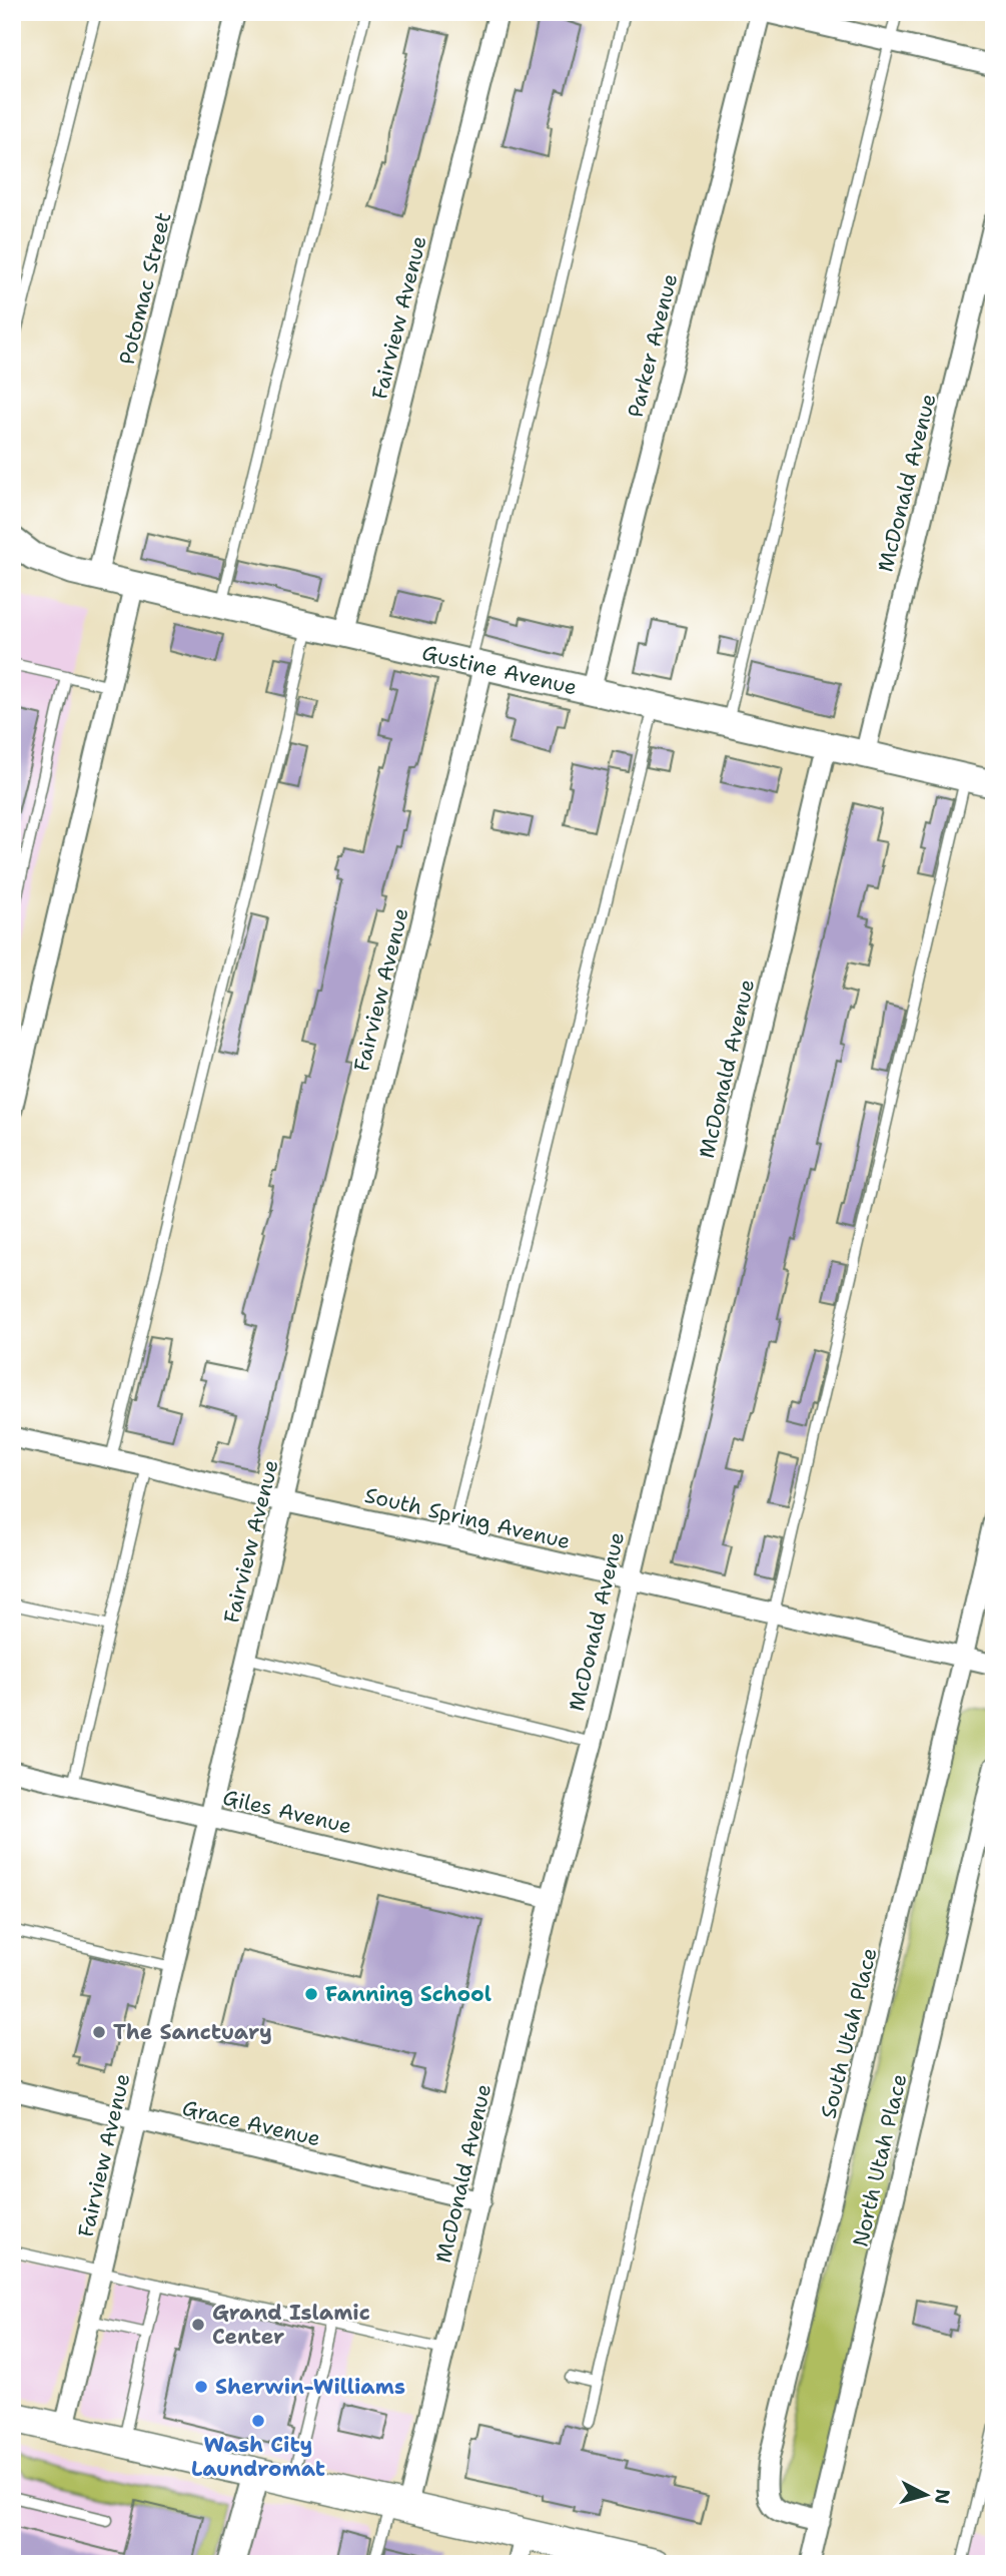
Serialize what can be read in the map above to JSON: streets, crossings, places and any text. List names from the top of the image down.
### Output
{
  "streets": {
    "street": [
      "Potomac Street",
      "Fairview Avenue",
      "Parker Avenue",
      "McDonald Avenue",
      "Gustine Avenue",
      "South Spring Avenue",
      "Giles Avenue",
      "South Utah Place",
      "Grace Avenue",
      "North Utah Place"
    ]
  },
  "crossings": [
    ["Potomac Street", "Gustine Avenue"],
    ["Fairview Avenue", "Gustine Avenue"],
    ["Fairview Avenue", "South Spring Avenue"],
    ["Fairview Avenue", "Giles Avenue"],
    ["Fairview Avenue", "Grace Avenue"],
    ["Parker Avenue", "Gustine Avenue"],
    ["McDonald Avenue", "Gustine Avenue"],
    ["McDonald Avenue", "South Spring Avenue"],
    ["McDonald Avenue", "Giles Avenue"],
    ["McDonald Avenue", "Grace Avenue"],
    ["South Spring Avenue", "South Utah Place"],
    ["South Utah Place", "North Utah Place"]
  ],
  "places": [
    "Fanning School",
    "The Sanctuary",
    "Grand Islamic Center",
    "Sherwin-Williams",
    "Wash City Laundromat"
  ],
  "north": "right"
}
